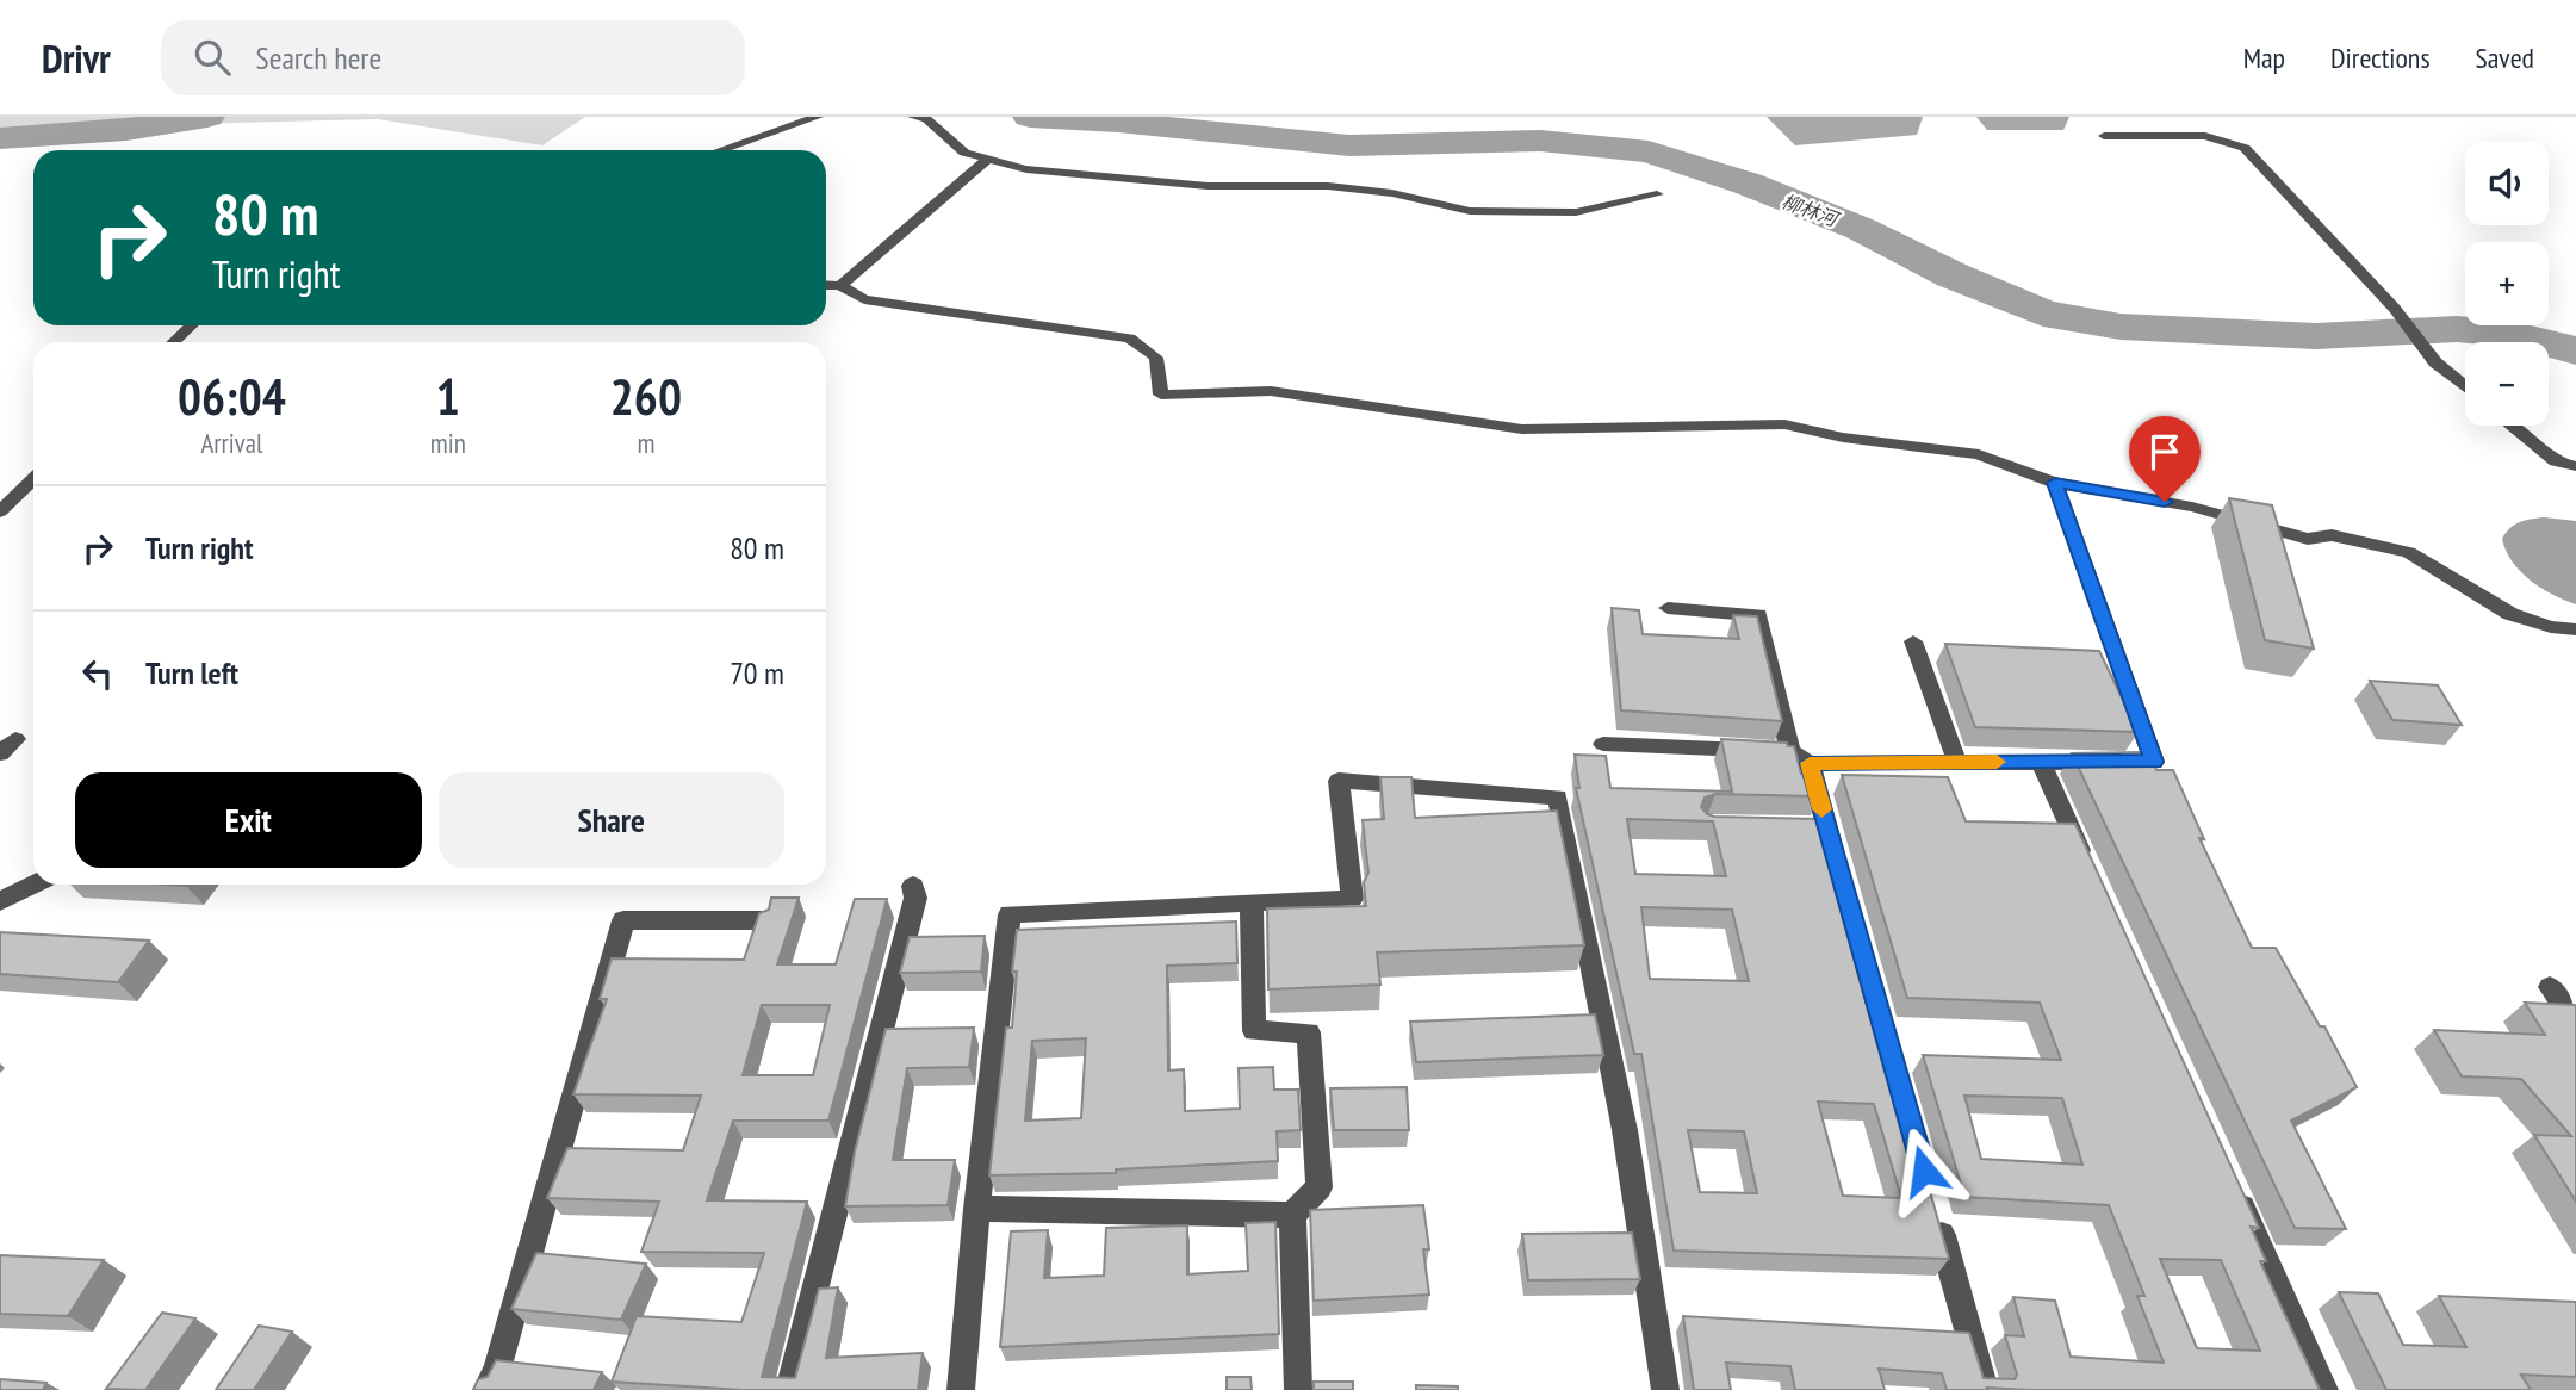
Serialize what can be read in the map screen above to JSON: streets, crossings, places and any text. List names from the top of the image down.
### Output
{
  "water": ["柳林河"],
  "page": {
    "header": "Drivr",
    "search": "Search here",
    "nav": ["Map", "Directions", "Saved"],
    "map_buttons": ["+", "−"],
    "turn": ["80 m", "Turn right"],
    "eta": [
      "06:04",
      "Arrival",
      "1",
      "min",
      "260",
      "m"
    ],
    "list": [
      {
        "name": "Turn right",
        "value": "80 m"
      },
      {
        "name": "Turn left",
        "value": "70 m"
      }
    ],
    "buttons": ["Exit", "Share"]
  }
}
